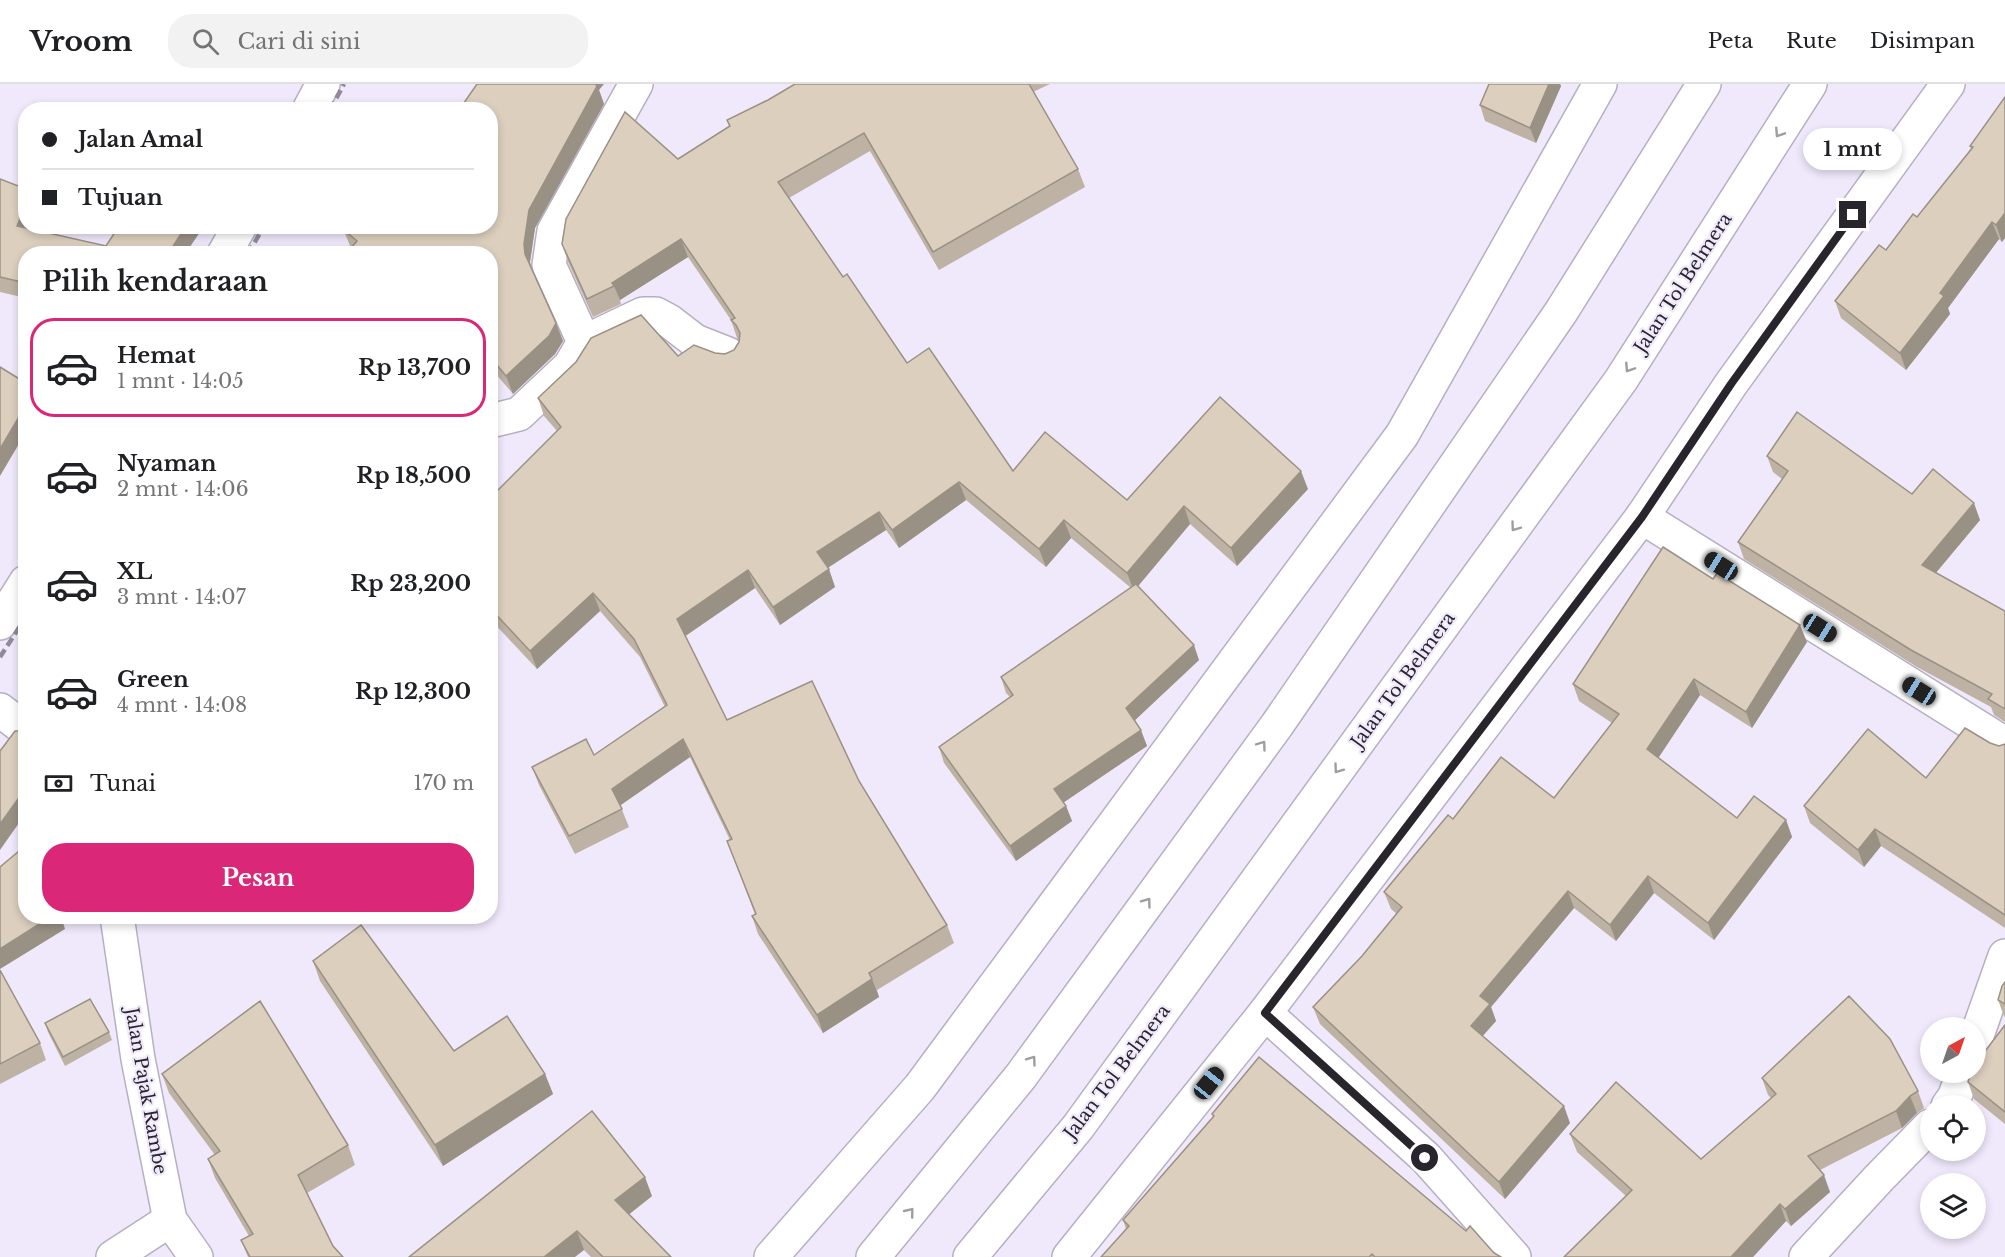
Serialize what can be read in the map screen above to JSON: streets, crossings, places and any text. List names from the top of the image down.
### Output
{
  "streets": {
    "main road": ["Jalan Tol Belmera", "Jalan Pajak Rambe"]
  },
  "north": "top right",
  "page": {
    "header": "Vroom",
    "search": "Cari di sini",
    "nav": ["Peta", "Rute", "Disimpan"],
    "banner": ["Jalan Amal", "Tujuan"],
    "bubble": "1 mnt",
    "heading": "Pilih kendaraan",
    "list": [
      {
        "name": "Hemat",
        "note": "1 mnt · 14:05",
        "value": "Rp 13,700"
      },
      {
        "name": "Nyaman",
        "note": "2 mnt · 14:06",
        "value": "Rp 18,500"
      },
      {
        "name": "XL",
        "note": "3 mnt · 14:07",
        "value": "Rp 23,200"
      },
      {
        "name": "Green",
        "note": "4 mnt · 14:08",
        "value": "Rp 12,300"
      }
    ],
    "pay": ["Tunai", "170 m"],
    "buttons": "Pesan"
  }
}
